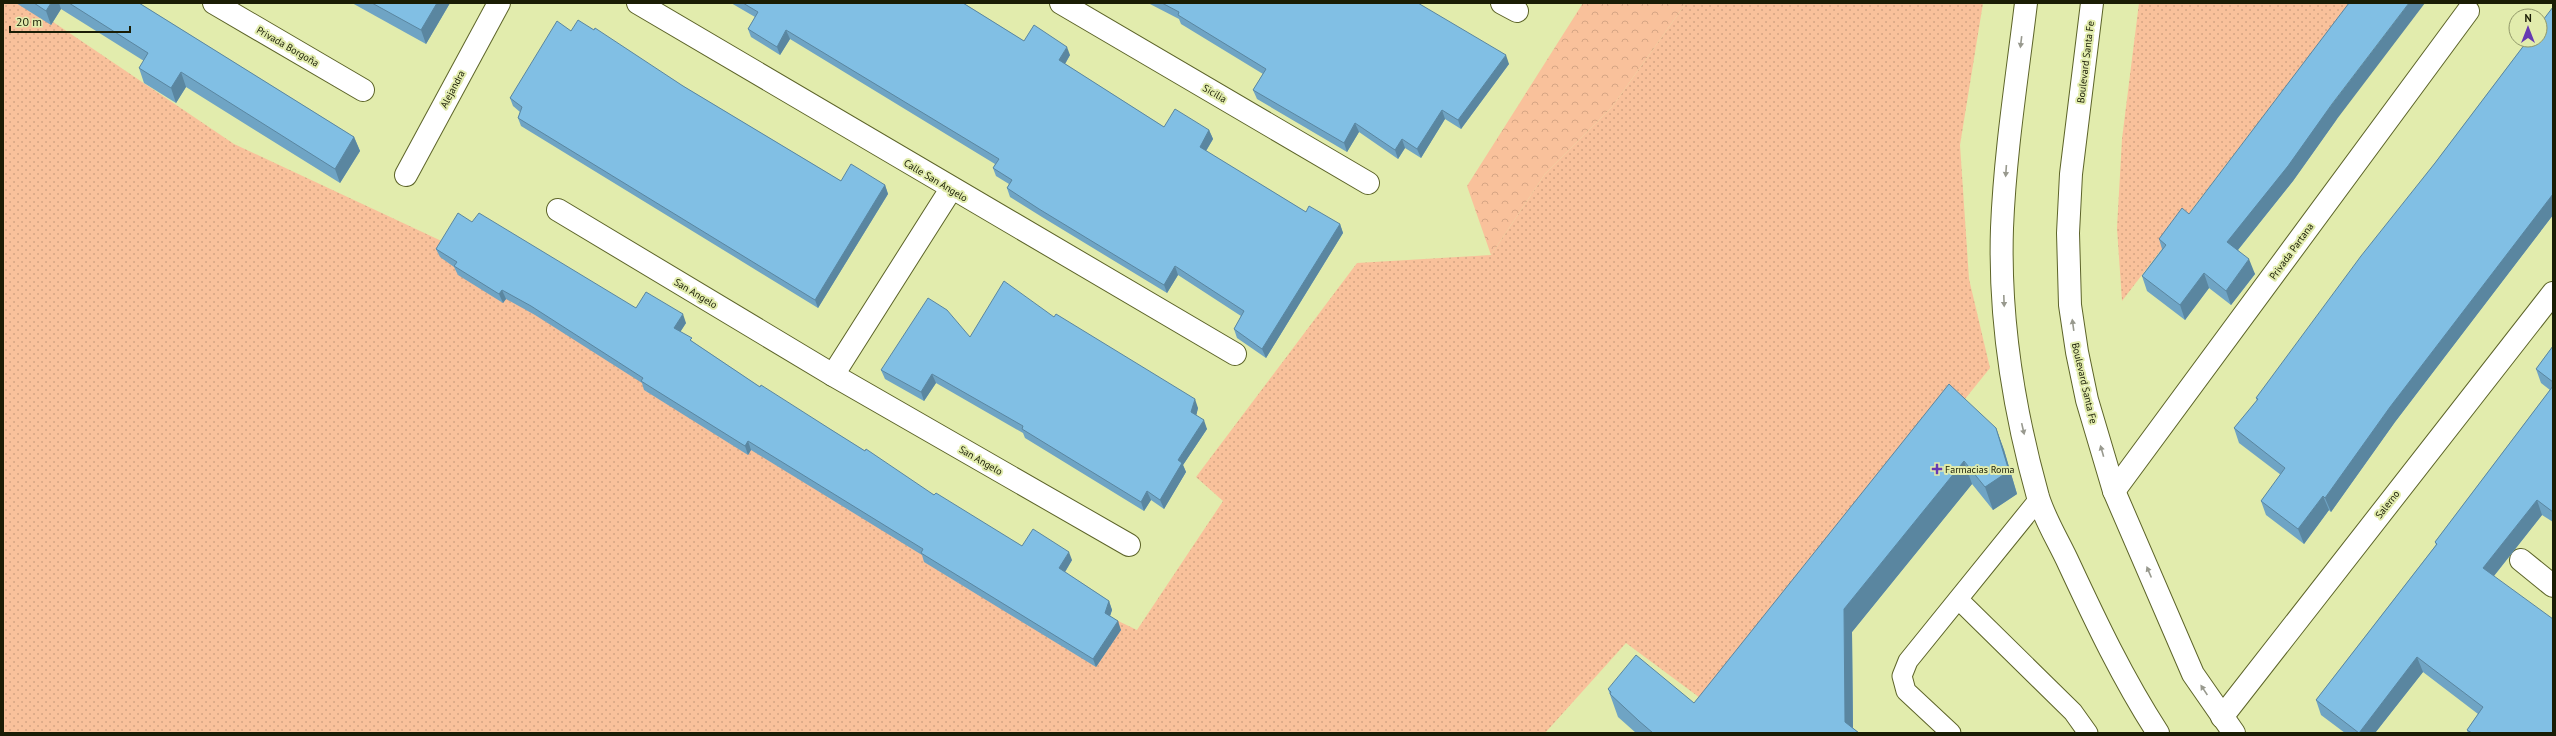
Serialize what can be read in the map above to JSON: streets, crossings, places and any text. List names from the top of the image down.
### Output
{
  "streets": {
    "street": [
      "Privada Borgoña",
      "Boulevard Santa Fe",
      "Alejandra",
      "Sicilia",
      "Calle San Angelo",
      "Privada Partana",
      "San Angelo",
      "Salerno"
    ]
  },
  "crossings": [
    ["Boulevard Santa Fe", "Privada Partana"],
    ["Boulevard Santa Fe", "Salerno"]
  ],
  "places": {
    "health": ["Farmacias Roma"]
  },
  "scale_bar": "20 m",
  "north": "top"
}
